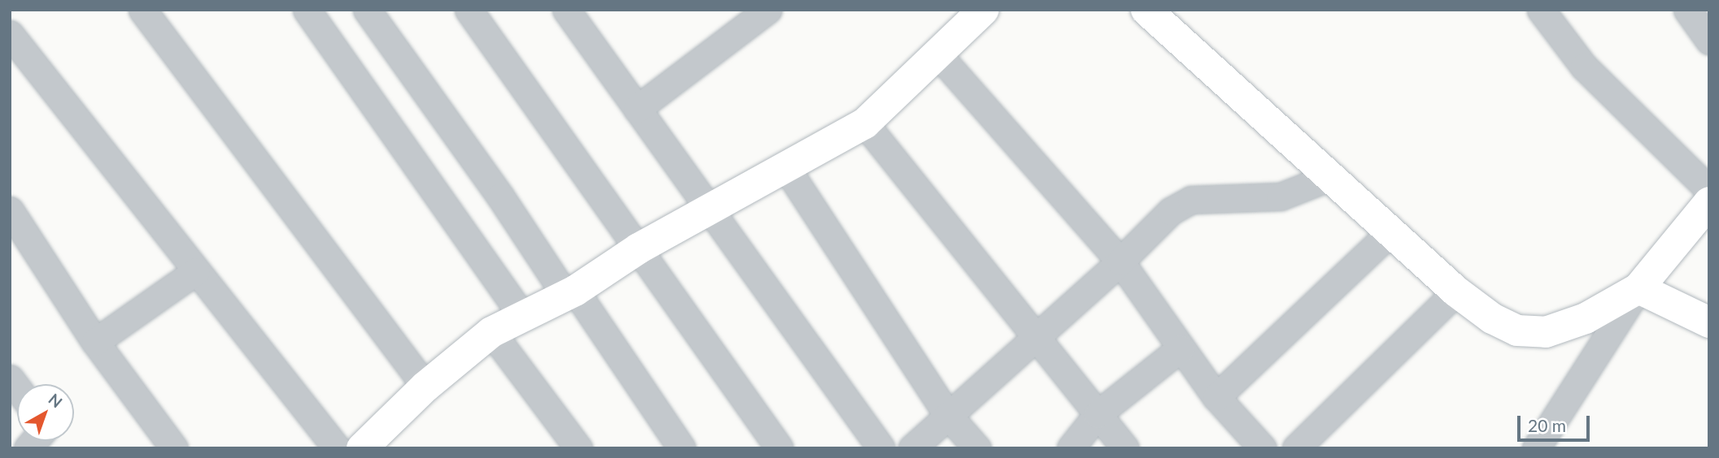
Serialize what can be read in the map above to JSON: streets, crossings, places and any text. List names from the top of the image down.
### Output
{
  "scale_bar": "20 m",
  "north": "top right"
}
